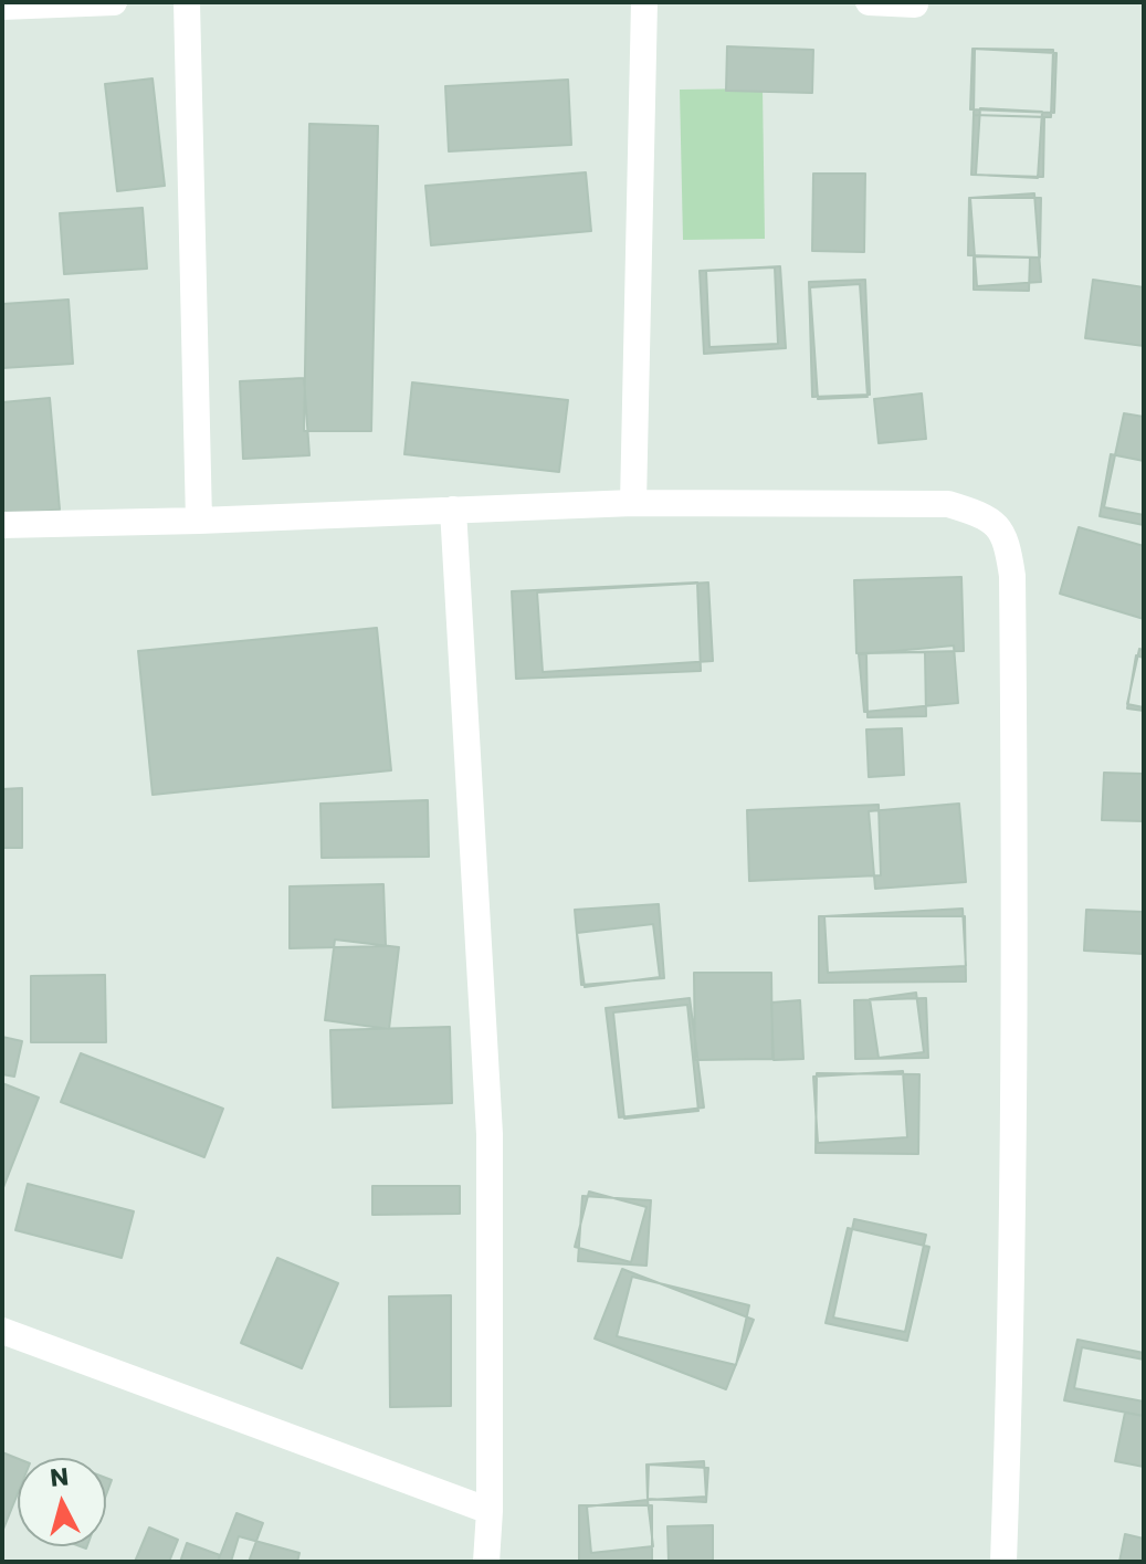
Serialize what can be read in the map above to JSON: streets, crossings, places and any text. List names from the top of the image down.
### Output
{
  "north": "top"
}
